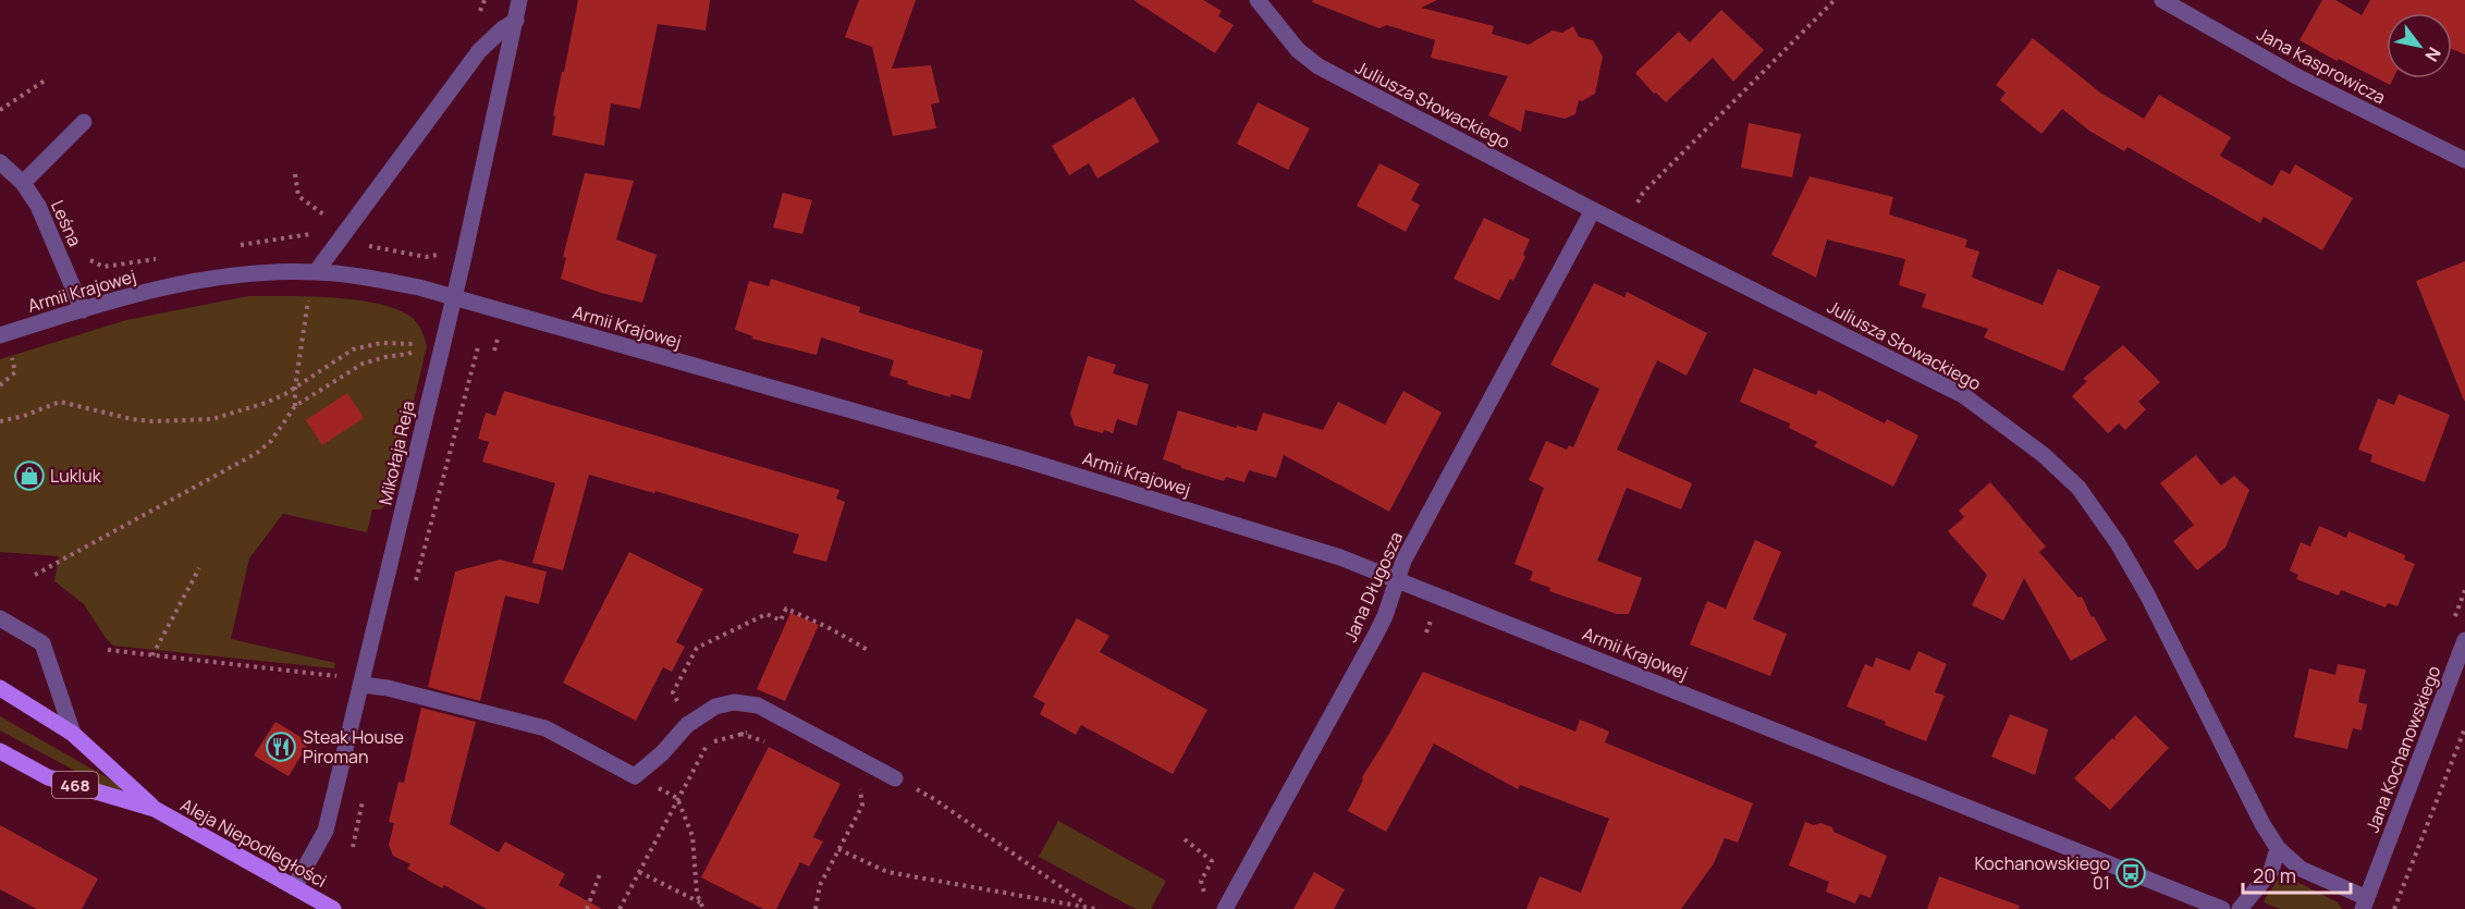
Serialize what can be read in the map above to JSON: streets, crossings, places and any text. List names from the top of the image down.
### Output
{
  "streets": {
    "main road": ["468", "Aleja Niepodległości"],
    "street": [
      "Jana Kasprowicza",
      "Juliusza Słowackiego",
      "Leśna",
      "Armii Krajowej",
      "Mikołaja Reja",
      "Jana Długosza",
      "Jana Kochanowskiego"
    ]
  },
  "crossings": [
    ["Juliusza Słowackiego", "Jana Długosza"],
    ["Juliusza Słowackiego", "Jana Kochanowskiego"],
    ["Leśna", "Armii Krajowej"],
    ["Armii Krajowej", "Mikołaja Reja"],
    ["Armii Krajowej", "Jana Długosza"],
    ["Mikołaja Reja", "Aleja Niepodległości"]
  ],
  "places": {
    "shop": ["Lukluk"],
    "restaurant": ["Steak House Piroman"],
    "bus stop": ["Kochanowskiego 01"]
  },
  "scale_bar": "20 m",
  "north": "bottom right"
}
